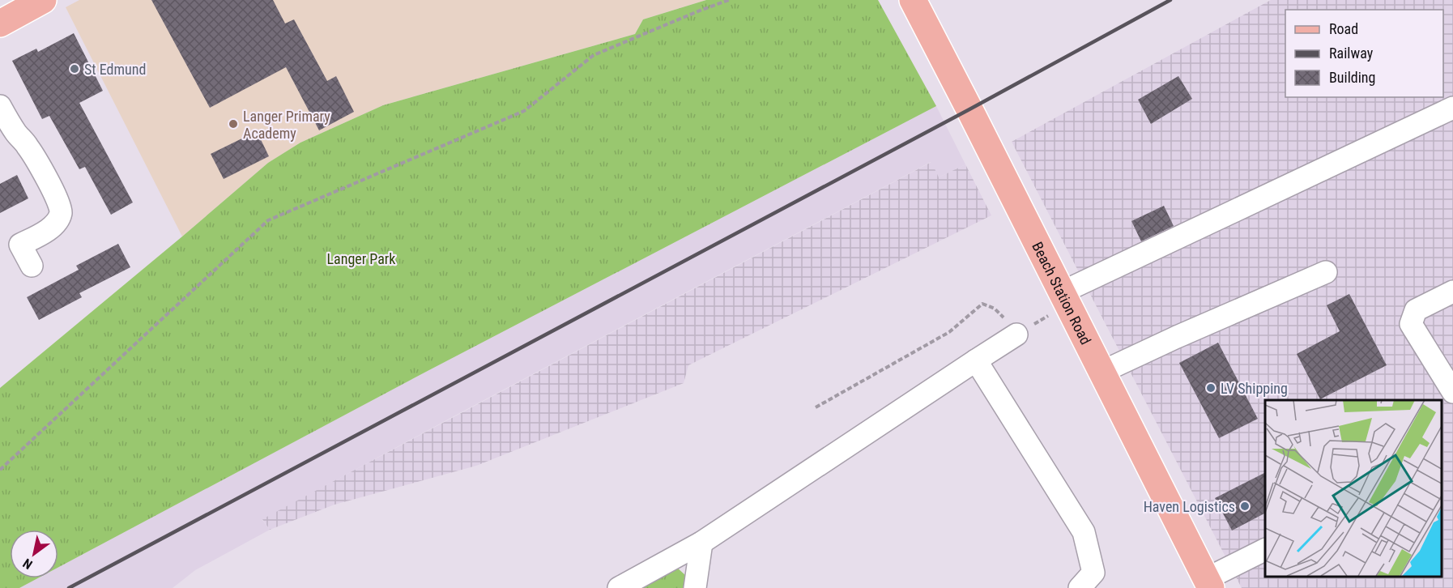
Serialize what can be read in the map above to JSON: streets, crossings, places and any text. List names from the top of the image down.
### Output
{
  "streets": {
    "main road": ["Beach Station Road"]
  },
  "parks": ["Langer Park"],
  "places": [
    "St Edmund",
    "Langer Primary Academy",
    "LV Shipping",
    "Haven Logistics"
  ],
  "legend": ["Road", "Railway", "Building"],
  "north": "bottom left"
}
